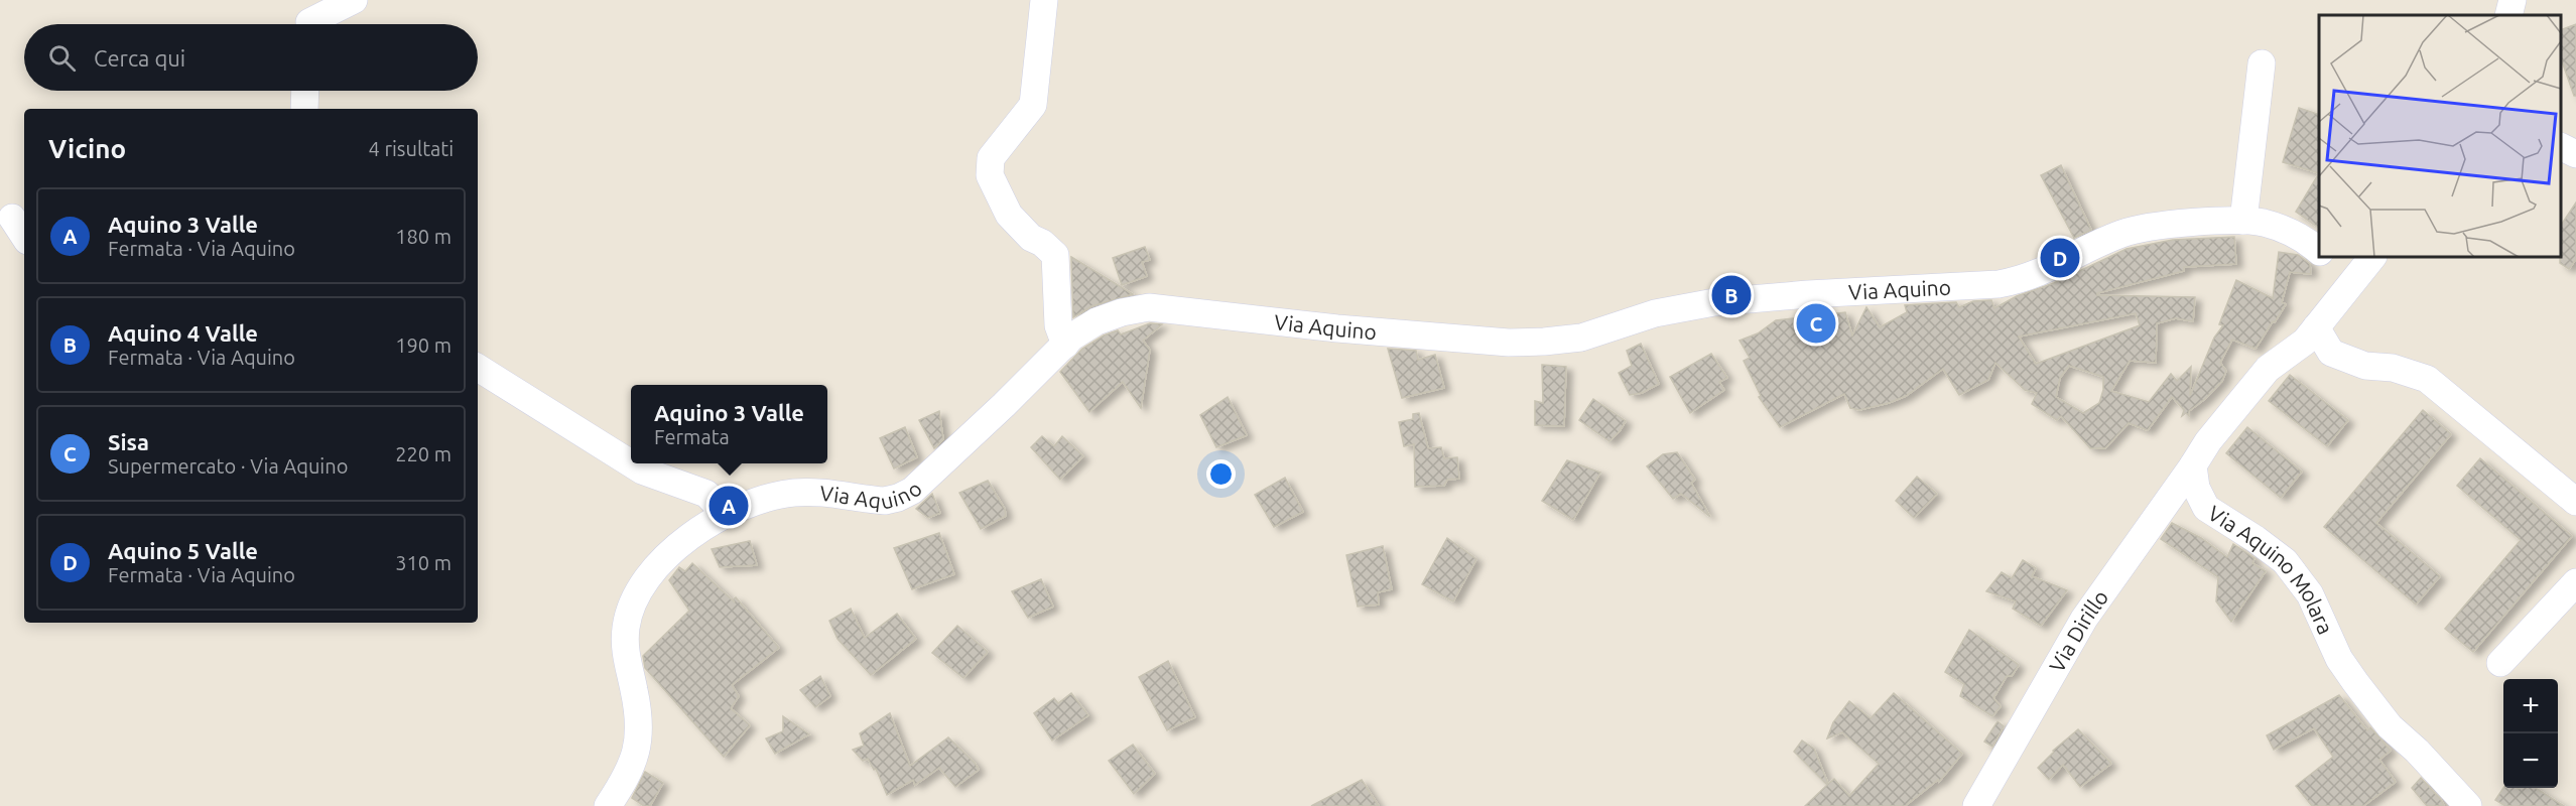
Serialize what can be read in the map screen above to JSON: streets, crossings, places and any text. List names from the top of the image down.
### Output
{
  "streets": {
    "street": ["Via Aquino", "Via Aquino Molara", "Via Dirillo"]
  },
  "crossings": [
    ["Via Aquino Molara", "Via Dirillo"]
  ],
  "page": {
    "search": "Cerca qui",
    "heading": ["Vicino", "4 risultati"],
    "list": [
      {
        "mark": "A",
        "name": "Aquino 3 Valle",
        "note": "Fermata · Via Aquino",
        "value": "180 m"
      },
      {
        "mark": "B",
        "name": "Aquino 4 Valle",
        "note": "Fermata · Via Aquino",
        "value": "190 m"
      },
      {
        "mark": "C",
        "name": "Sisa",
        "note": "Supermercato · Via Aquino",
        "value": "220 m"
      },
      {
        "mark": "D",
        "name": "Aquino 5 Valle",
        "note": "Fermata · Via Aquino",
        "value": "310 m"
      }
    ],
    "pins": [
      "D",
      "B",
      "C",
      "A"
    ],
    "popup": ["Aquino 3 Valle", "Fermata"],
    "map_buttons": ["+", "−"]
  }
}
